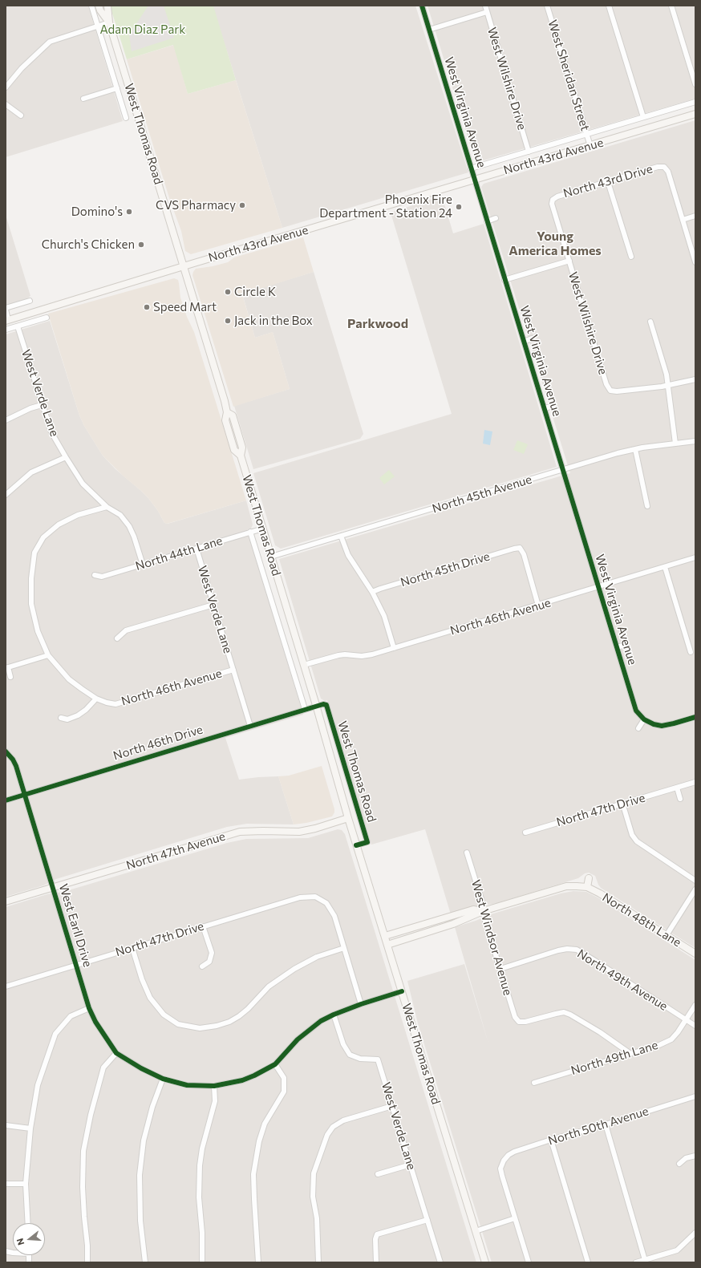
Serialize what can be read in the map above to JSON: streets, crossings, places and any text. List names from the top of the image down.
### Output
{
  "streets": {
    "main road": [
      "West Thomas Road",
      "North 43rd Avenue",
      "North 47th Avenue",
      "North 48th Lane"
    ],
    "street": [
      "West Sheridan Street",
      "West Wilshire Drive",
      "West Virginia Avenue",
      "North 43rd Drive",
      "West Verde Lane",
      "North 45th Avenue",
      "North 44th Lane",
      "North 45th Drive",
      "North 46th Avenue",
      "North 46th Drive",
      "North 47th Drive",
      "West Earll Drive",
      "West Windsor Avenue",
      "North 49th Avenue",
      "North 49th Lane",
      "North 50th Avenue"
    ]
  },
  "crossings": [
    ["West Sheridan Street", "North 43rd Avenue"],
    ["West Wilshire Drive", "North 43rd Avenue"],
    ["West Wilshire Drive", "North 43rd Drive"],
    ["West Virginia Avenue", "North 43rd Avenue"],
    ["West Virginia Avenue", "North 45th Avenue"],
    ["West Virginia Avenue", "North 46th Avenue"],
    ["West Thomas Road", "North 43rd Avenue"],
    ["West Thomas Road", "North 45th Avenue"],
    ["West Thomas Road", "North 44th Lane"],
    ["West Thomas Road", "North 46th Avenue"],
    ["West Thomas Road", "North 46th Drive"],
    ["West Thomas Road", "North 47th Avenue"],
    ["West Thomas Road", "North 48th Lane"],
    ["West Thomas Road", "West Earll Drive"],
    ["West Verde Lane", "North 44th Lane"],
    ["West Verde Lane", "North 46th Avenue"],
    ["West Verde Lane", "North 46th Drive"],
    ["West Verde Lane", "West Earll Drive"],
    ["North 45th Drive", "North 46th Avenue"],
    ["North 46th Drive", "West Earll Drive"],
    ["North 47th Drive", "West Earll Drive"],
    ["North 47th Avenue", "West Earll Drive"],
    ["North 48th Lane", "West Windsor Avenue"],
    ["West Windsor Avenue", "North 49th Avenue"],
    ["West Windsor Avenue", "North 49th Lane"],
    ["North 49th Avenue", "North 49th Lane"]
  ],
  "districts": ["Young America Homes", "Parkwood"],
  "parks": ["Adam Diaz Park"],
  "places": [
    "CVS Pharmacy",
    "Phoenix Fire Department - Station 24",
    "Domino's",
    "Church's Chicken",
    "Circle K",
    "Speed Mart",
    "Jack in the Box"
  ],
  "north": "left"
}
